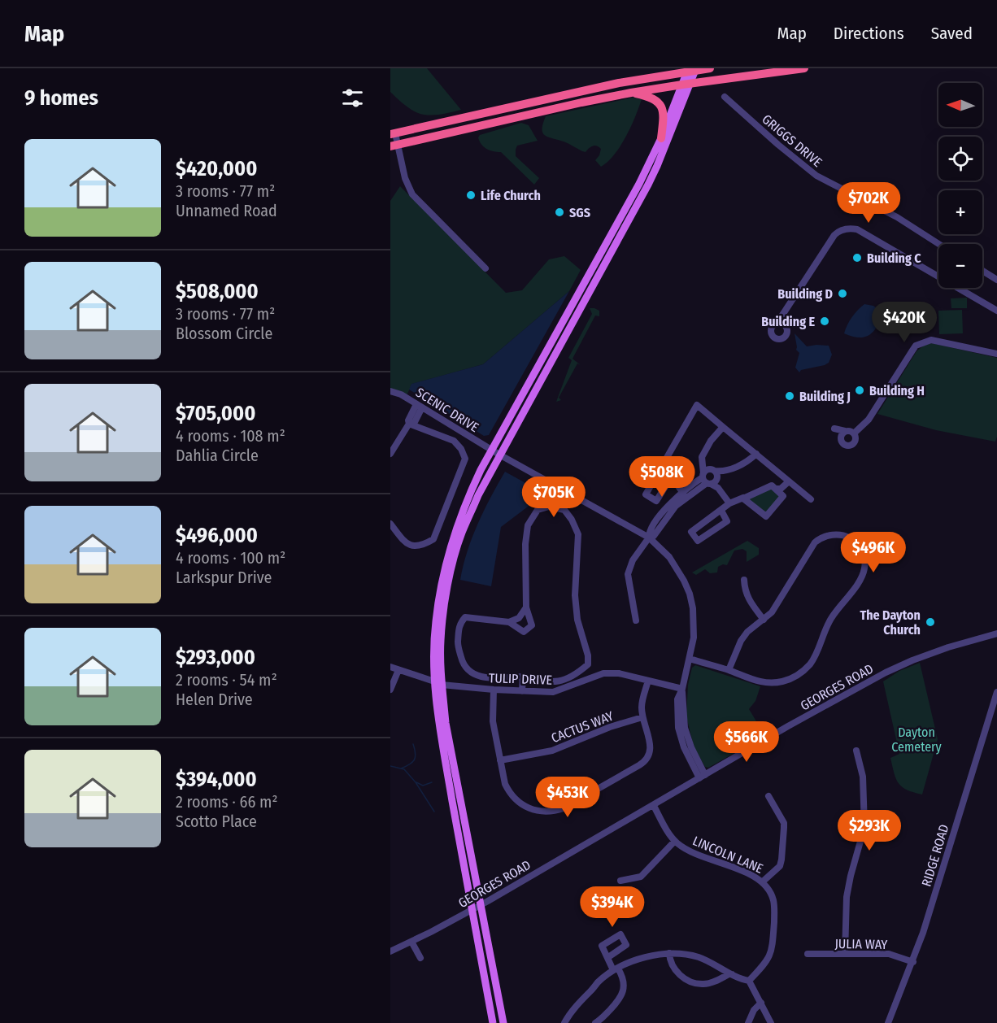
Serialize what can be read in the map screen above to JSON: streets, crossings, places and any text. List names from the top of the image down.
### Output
{
  "streets": {
    "street": [
      "GRIGGS DRIVE",
      "SCENIC DRIVE",
      "TULIP DRIVE",
      "GEORGES ROAD",
      "CACTUS WAY",
      "LINCOLN LANE",
      "RIDGE ROAD",
      "JULIA WAY"
    ]
  },
  "crossings": [
    ["SCENIC DRIVE", "TULIP DRIVE"],
    ["SCENIC DRIVE", "GEORGES ROAD"],
    ["GEORGES ROAD", "LINCOLN LANE"],
    ["RIDGE ROAD", "JULIA WAY"]
  ],
  "parks": ["Dayton Cemetery"],
  "places": [
    "Life Church",
    "SGS",
    "Building C",
    "Building D",
    "Building E",
    "Building H",
    "Building J",
    "The Dayton Church"
  ],
  "north": "left",
  "page": {
    "header": "Map",
    "nav": ["Map", "Directions", "Saved"],
    "heading": "9 homes",
    "map_buttons": ["+", "−"],
    "list": [
      {
        "name": "$420,000",
        "note": "3 rooms · 77 m² · Unnamed Road"
      },
      {
        "name": "$508,000",
        "note": "3 rooms · 77 m² · Blossom Circle"
      },
      {
        "name": "$705,000",
        "note": "4 rooms · 108 m² · Dahlia Circle"
      },
      {
        "name": "$496,000",
        "note": "4 rooms · 100 m² · Larkspur Drive"
      },
      {
        "name": "$293,000",
        "note": "2 rooms · 54 m² · Helen Drive"
      },
      {
        "name": "$394,000",
        "note": "2 rooms · 66 m² · Scotto Place"
      }
    ],
    "price": [
      "$702K",
      "$420K",
      "$508K",
      "$705K",
      "$496K",
      "$566K",
      "$453K",
      "$293K",
      "$394K"
    ]
  }
}
